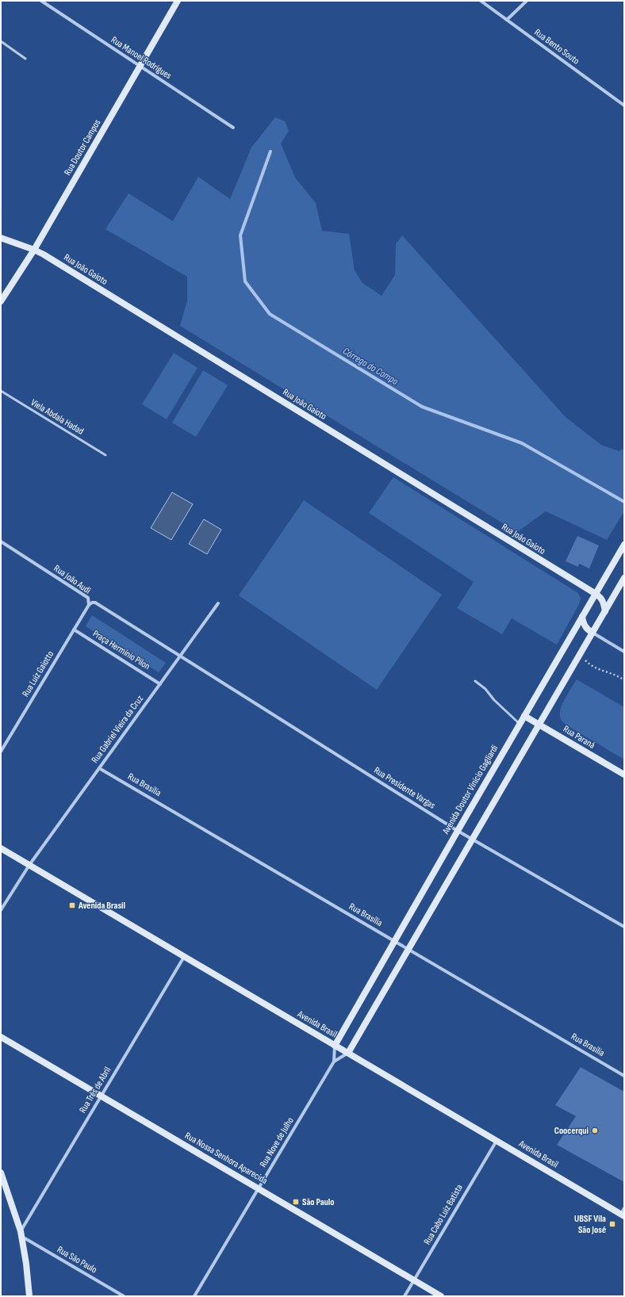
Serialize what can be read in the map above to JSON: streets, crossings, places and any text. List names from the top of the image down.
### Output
{
  "streets": {
    "street": [
      "Rua Bento Souto",
      "Rua Manoel Rodrigues",
      "Rua Doutor Campos",
      "Rua João Gaioto",
      "Rua João Audi",
      "Praça Hermínio Pilon",
      "Rua Luiz Gaiotto",
      "Rua Gabriel Vieira da Cruz",
      "Rua Paraná",
      "Rua Brasília",
      "Rua Presidente Vargas",
      "Avenida Doutor Vinício Gagliardi",
      "Avenida Brasil",
      "Rua Três de Abril",
      "Rua Nove de Julho",
      "Rua Nossa Senhora Aparecida",
      "Rua Cabo Luiz Batista",
      "Rua São Paulo"
    ],
    "lane": ["Viela Abdala Hadad"]
  },
  "crossings": [
    ["Rua Manoel Rodrigues", "Rua Doutor Campos"],
    ["Rua Doutor Campos", "Rua João Gaioto"],
    ["Rua João Gaioto", "Avenida Doutor Vinício Gagliardi"],
    ["Rua João Audi", "Rua Luiz Gaiotto"],
    ["Rua João Audi", "Rua Gabriel Vieira da Cruz"],
    ["Rua João Audi", "Rua Presidente Vargas"],
    ["Praça Hermínio Pilon", "Rua Luiz Gaiotto"],
    ["Praça Hermínio Pilon", "Rua Gabriel Vieira da Cruz"],
    ["Rua Gabriel Vieira da Cruz", "Rua Brasília"],
    ["Rua Gabriel Vieira da Cruz", "Rua Presidente Vargas"],
    ["Rua Gabriel Vieira da Cruz", "Avenida Brasil"],
    ["Rua Paraná", "Avenida Doutor Vinício Gagliardi"],
    ["Rua Brasília", "Avenida Doutor Vinício Gagliardi"],
    ["Rua Presidente Vargas", "Avenida Doutor Vinício Gagliardi"],
    ["Avenida Doutor Vinício Gagliardi", "Avenida Brasil"],
    ["Avenida Doutor Vinício Gagliardi", "Rua Nove de Julho"],
    ["Avenida Brasil", "Rua Três de Abril"],
    ["Avenida Brasil", "Rua Nove de Julho"],
    ["Avenida Brasil", "Rua Cabo Luiz Batista"],
    ["Rua Três de Abril", "Rua Nossa Senhora Aparecida"],
    ["Rua Três de Abril", "Rua São Paulo"],
    ["Rua Nove de Julho", "Rua Nossa Senhora Aparecida"],
    ["Rua Nossa Senhora Aparecida", "Rua Cabo Luiz Batista"]
  ],
  "water": ["Córrego do Campo"],
  "places": {
    "transit": ["Avenida Brasil", "São Paulo", "UBSF Vila São José"],
    "other": ["Coocerqui"]
  }
}
